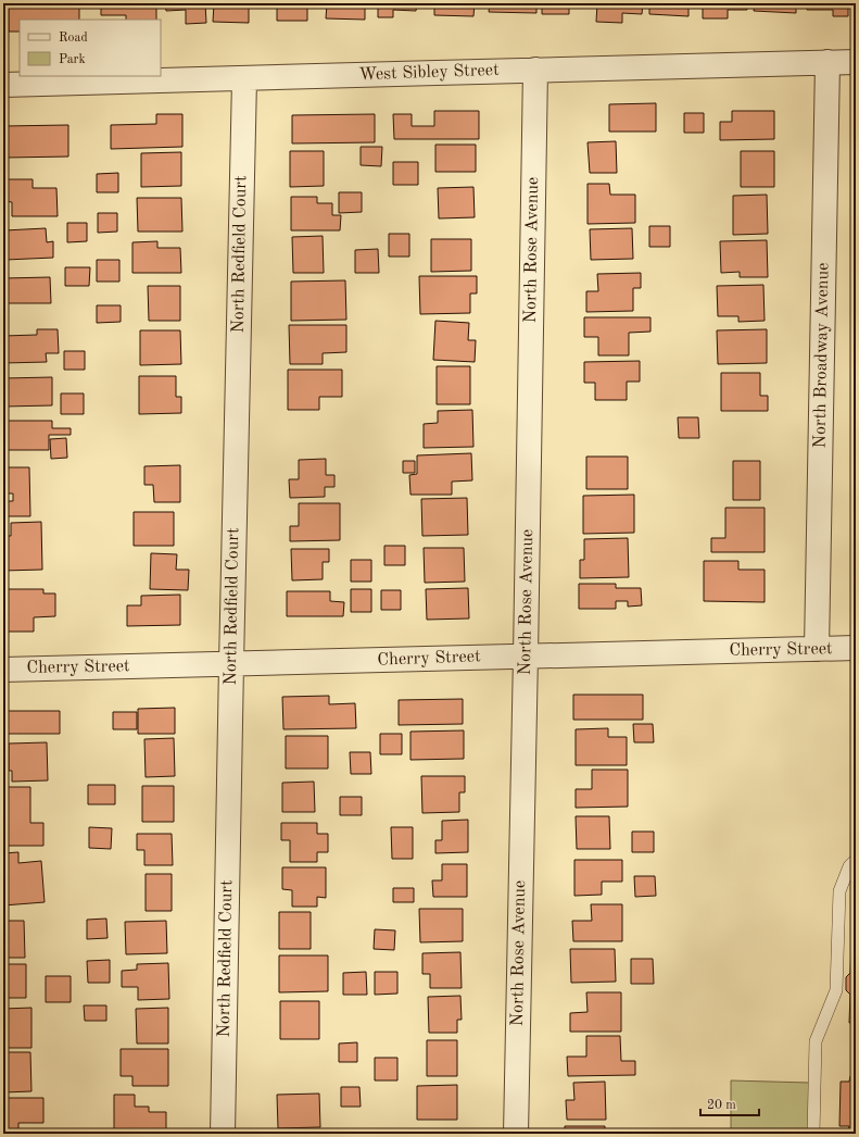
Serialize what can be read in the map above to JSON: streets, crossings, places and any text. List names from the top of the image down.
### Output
{
  "streets": {
    "street": [
      "West Sibley Street",
      "North Rose Avenue",
      "North Redfield Court",
      "North Broadway Avenue",
      "Cherry Street"
    ]
  },
  "crossings": [
    ["West Sibley Street", "North Rose Avenue"],
    ["West Sibley Street", "North Redfield Court"],
    ["West Sibley Street", "North Broadway Avenue"],
    ["North Rose Avenue", "Cherry Street"],
    ["North Redfield Court", "Cherry Street"],
    ["North Broadway Avenue", "Cherry Street"]
  ],
  "legend": ["Road", "Park"],
  "scale_bar": "20 m"
}
